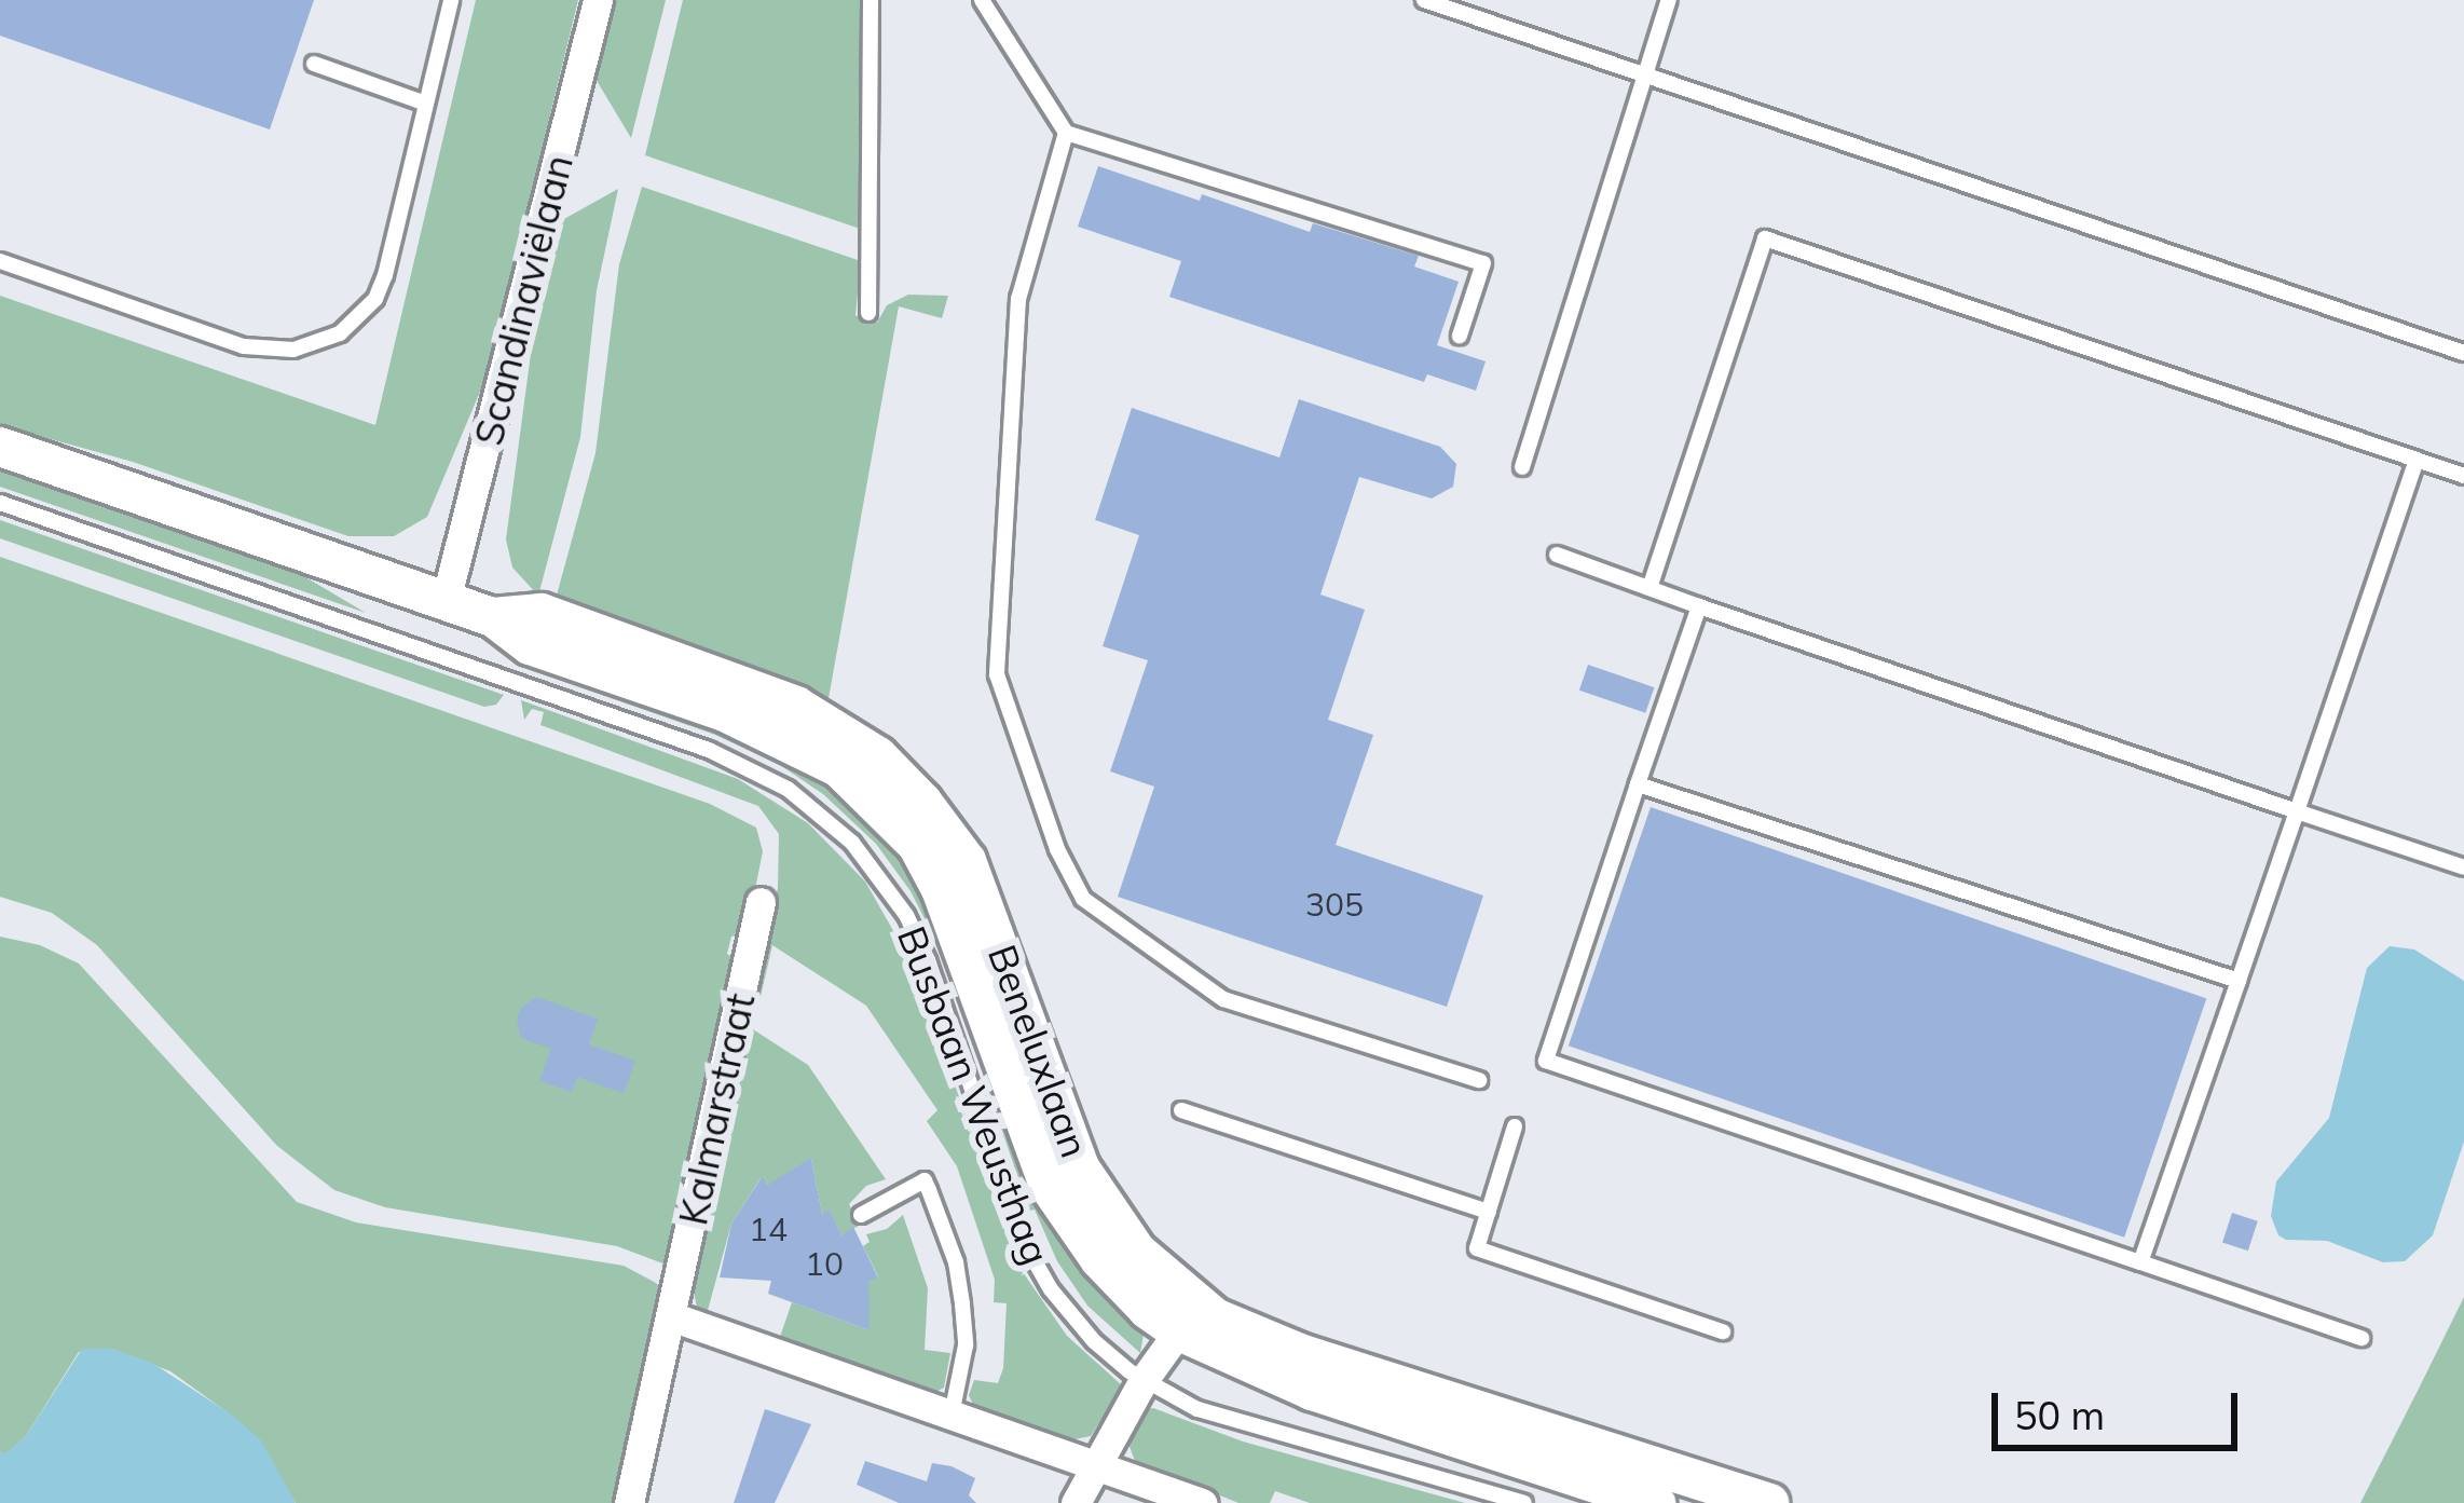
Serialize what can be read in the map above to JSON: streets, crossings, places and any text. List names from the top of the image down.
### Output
{
  "streets": {
    "street": ["Scandinaviëlaan", "Beneluxlaan", "Kalmarstraat"],
    "lane": ["Busbaan Weusthag"]
  },
  "crossings": [
    ["Scandinaviëlaan", "Beneluxlaan"]
  ],
  "house_numbers": ["305", "14", "10"],
  "scale_bar": "50 m"
}
